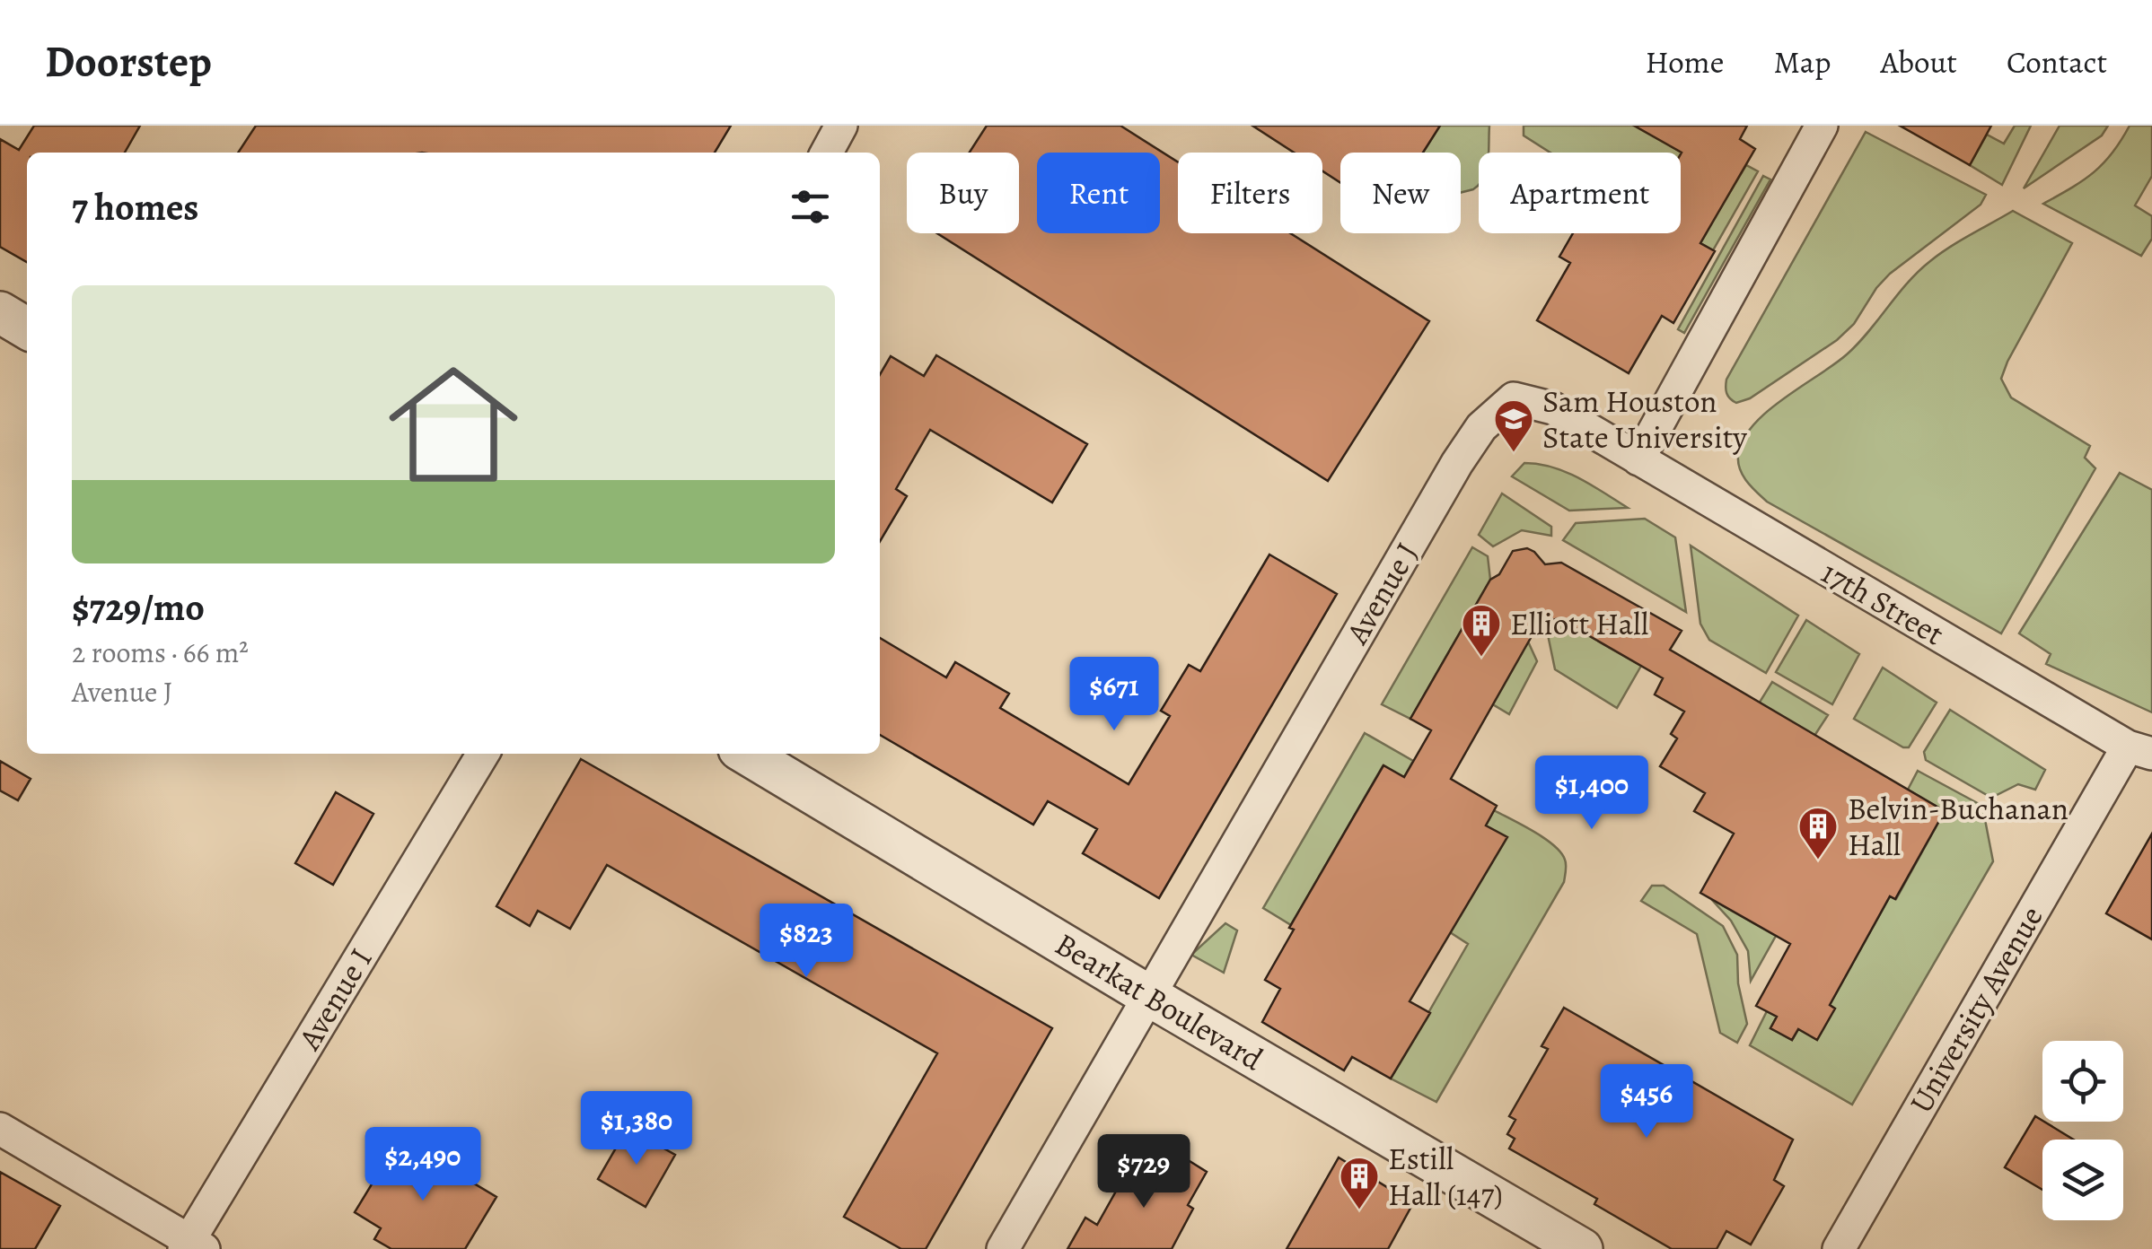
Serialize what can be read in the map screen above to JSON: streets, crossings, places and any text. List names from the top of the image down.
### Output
{
  "streets": {
    "street": [
      "Avenue J",
      "17th Street",
      "Avenue I",
      "Bearkat Boulevard",
      "University Avenue"
    ]
  },
  "crossings": [
    ["Avenue J", "17th Street"],
    ["Avenue J", "Bearkat Boulevard"],
    ["17th Street", "University Avenue"]
  ],
  "places": {
    "school or university": ["Sam Houston State University"],
    "building": ["Elliott Hall", "Belvin-Buchanan Hall", "Estill Hall (147)"]
  },
  "page": {
    "header": "Doorstep",
    "nav": [
      "Home",
      "Map",
      "About",
      "Contact"
    ],
    "chip": [
      "Buy",
      "Rent",
      "Filters",
      "New",
      "Apartment"
    ],
    "heading": "7 homes",
    "list": [
      {
        "name": "$729/mo",
        "note": "2 rooms · 66 m² · Avenue J"
      }
    ],
    "price": [
      "$671",
      "$1,400",
      "$823",
      "$456",
      "$1,380",
      "$2,490",
      "$729"
    ]
  }
}
